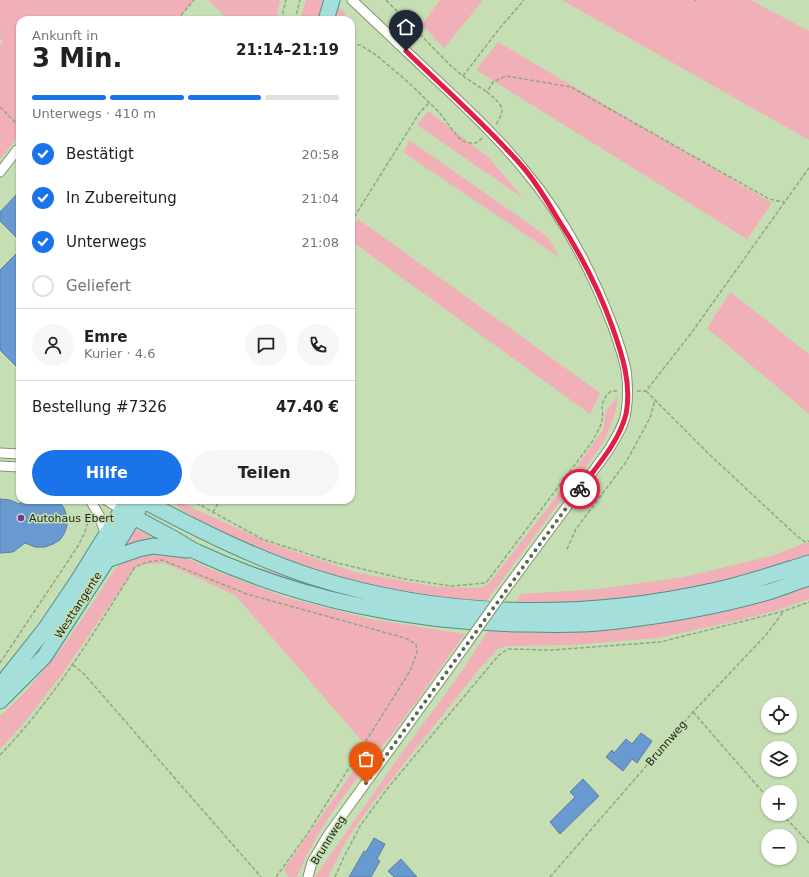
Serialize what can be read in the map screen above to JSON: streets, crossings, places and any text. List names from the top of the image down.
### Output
{
  "streets": {
    "main road": ["Westtangente"],
    "street": ["Brunnweg"]
  },
  "places": ["Autohaus Ebert"],
  "page": {
    "heading": ["3 Min.", "Ankunft in", "21:14–21:19"],
    "panel": [
      "Emre",
      "Kurier · 4.6",
      "Bestellung #7326",
      "47.40 €"
    ],
    "bar": "Unterwegs · 410 m",
    "list": [
      ["Bestätigt", "20:58"],
      ["In Zubereitung", "21:04"],
      ["Unterwegs", "21:08"],
      "Geliefert"
    ],
    "buttons": ["Hilfe", "Teilen"],
    "map_buttons": ["+", "−"]
  }
}
